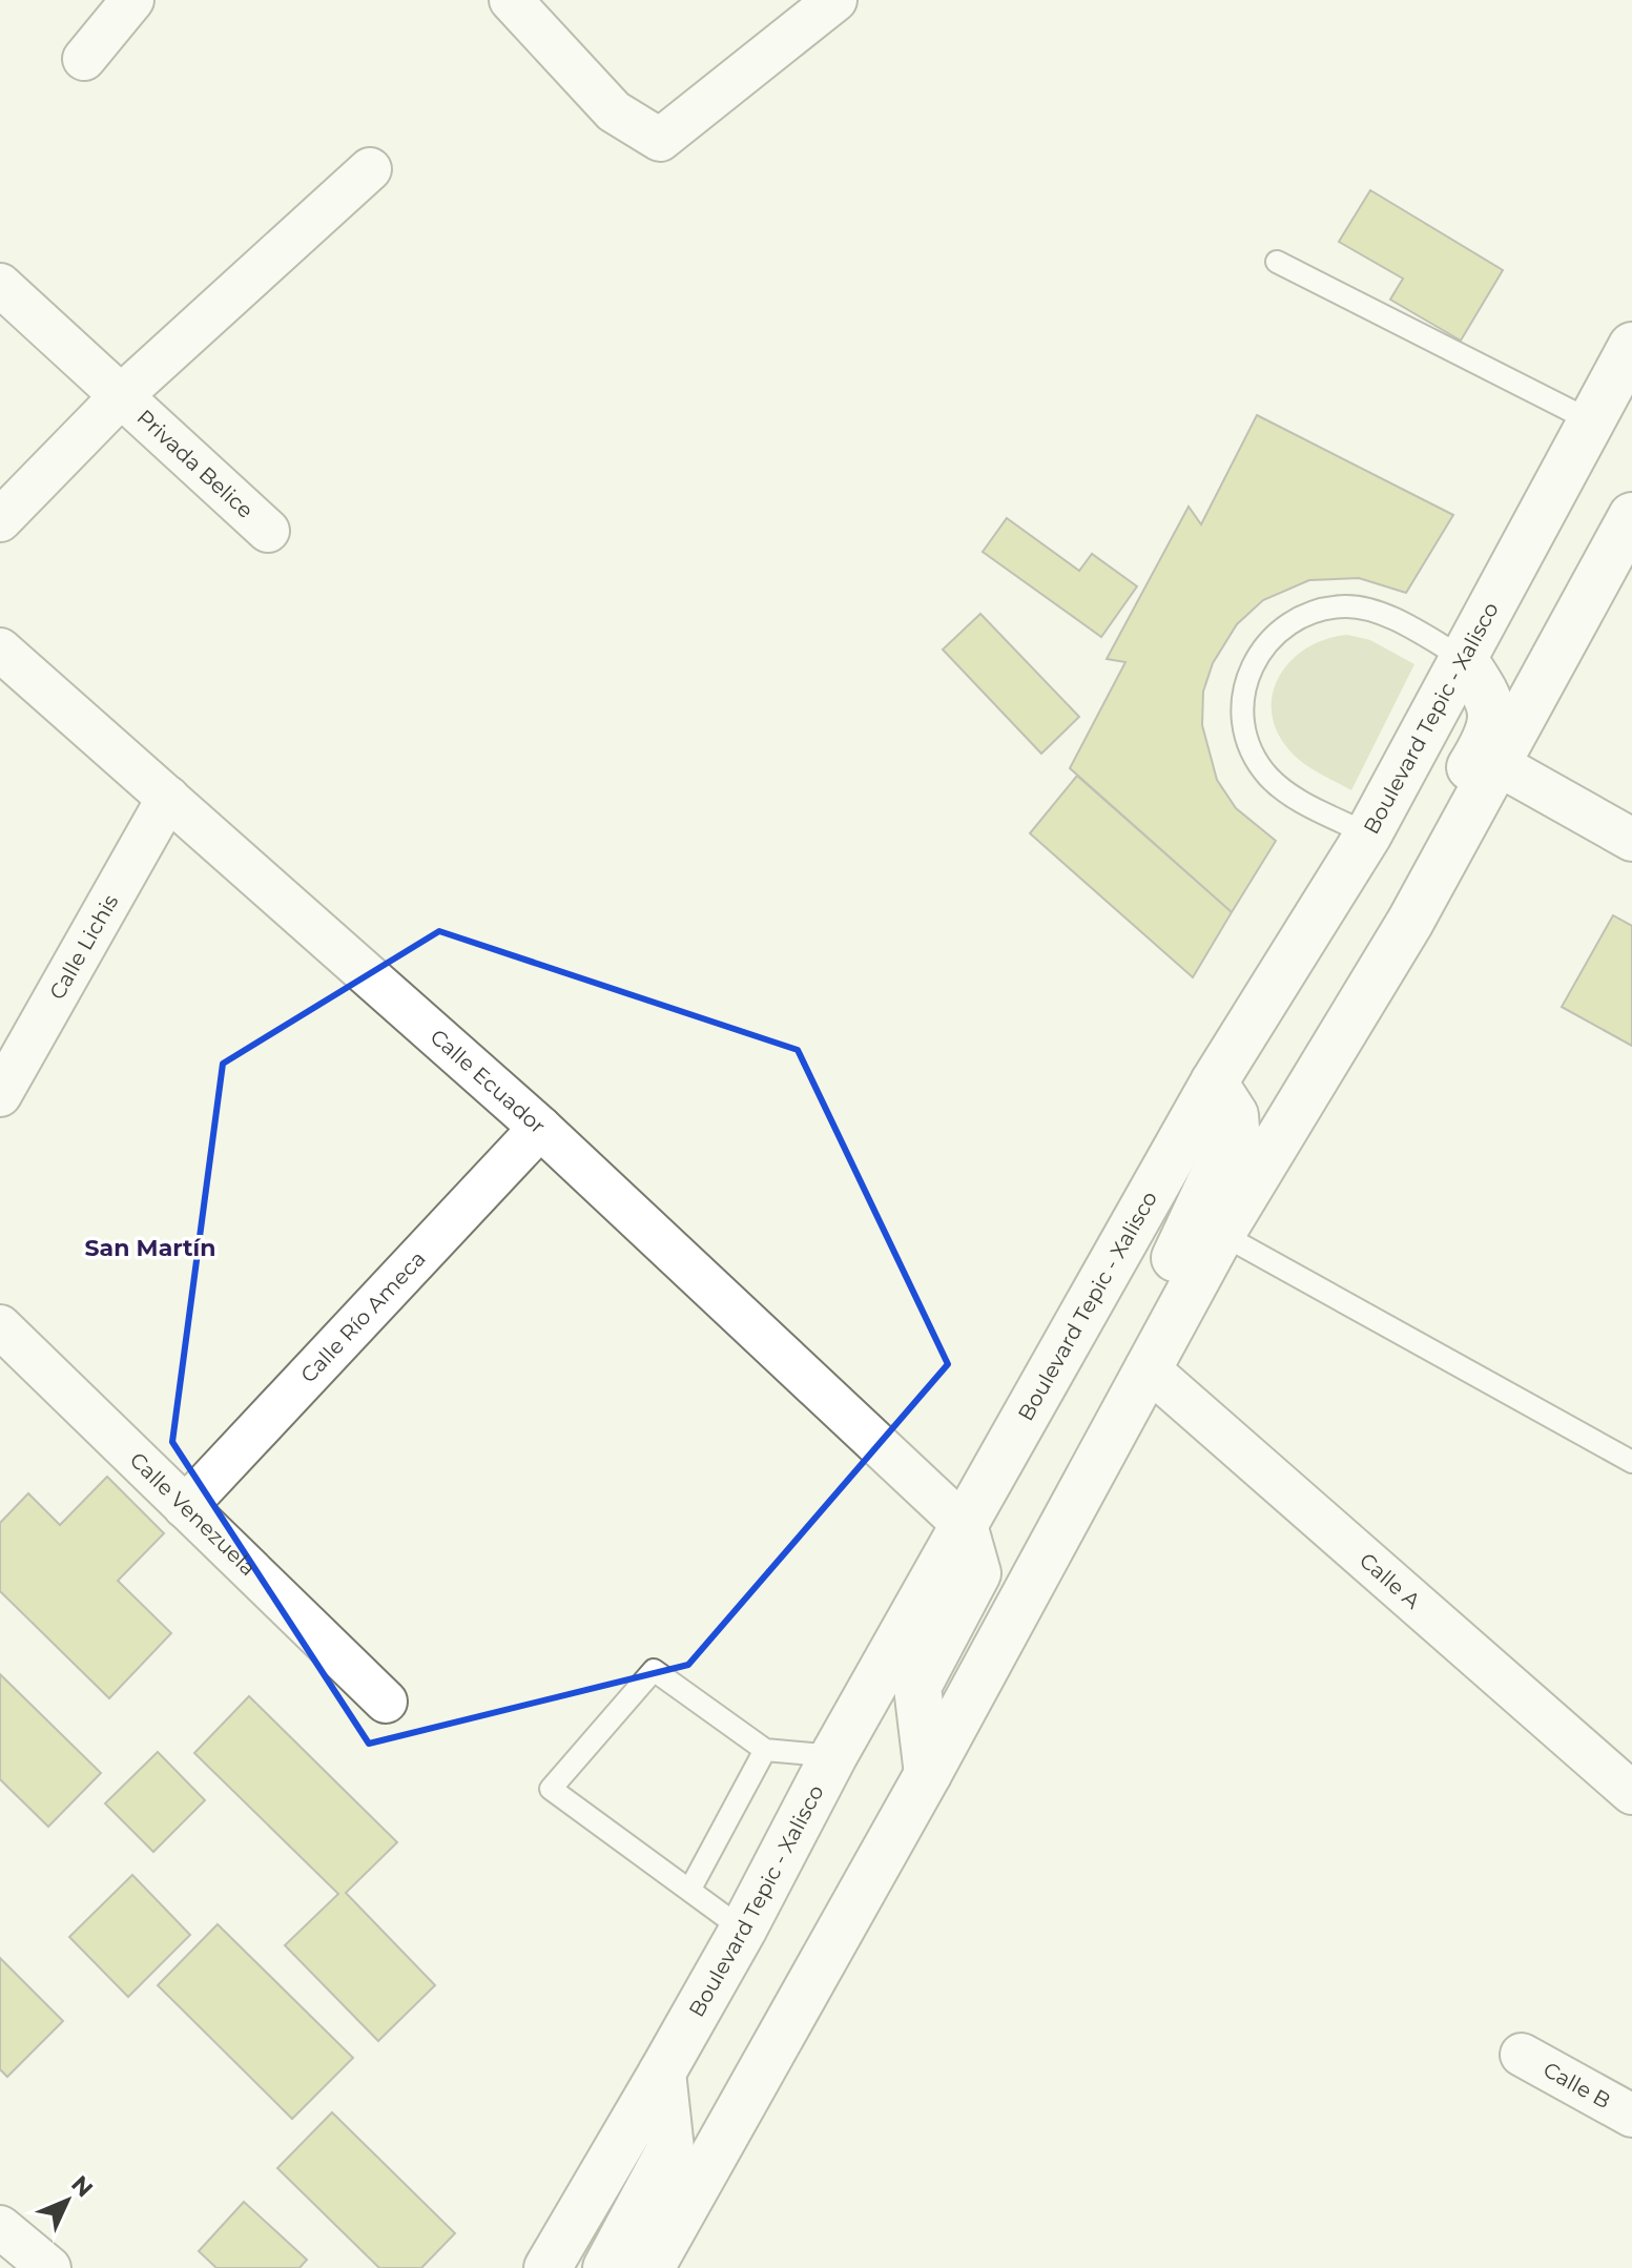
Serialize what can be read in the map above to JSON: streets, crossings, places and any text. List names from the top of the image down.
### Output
{
  "streets": {
    "main road": ["Boulevard Tepic - Xalisco"],
    "street": [
      "Privada Belice",
      "Calle Lichis",
      "Calle Ecuador",
      "Calle Río Ameca",
      "Calle Venezuela",
      "Calle A",
      "Calle B"
    ]
  },
  "crossings": [
    ["Boulevard Tepic - Xalisco", "Calle Ecuador"],
    ["Calle Lichis", "Calle Ecuador"],
    ["Calle Ecuador", "Calle Río Ameca"],
    ["Calle Río Ameca", "Calle Venezuela"]
  ],
  "districts": ["San Martín"],
  "north": "top right"
}
